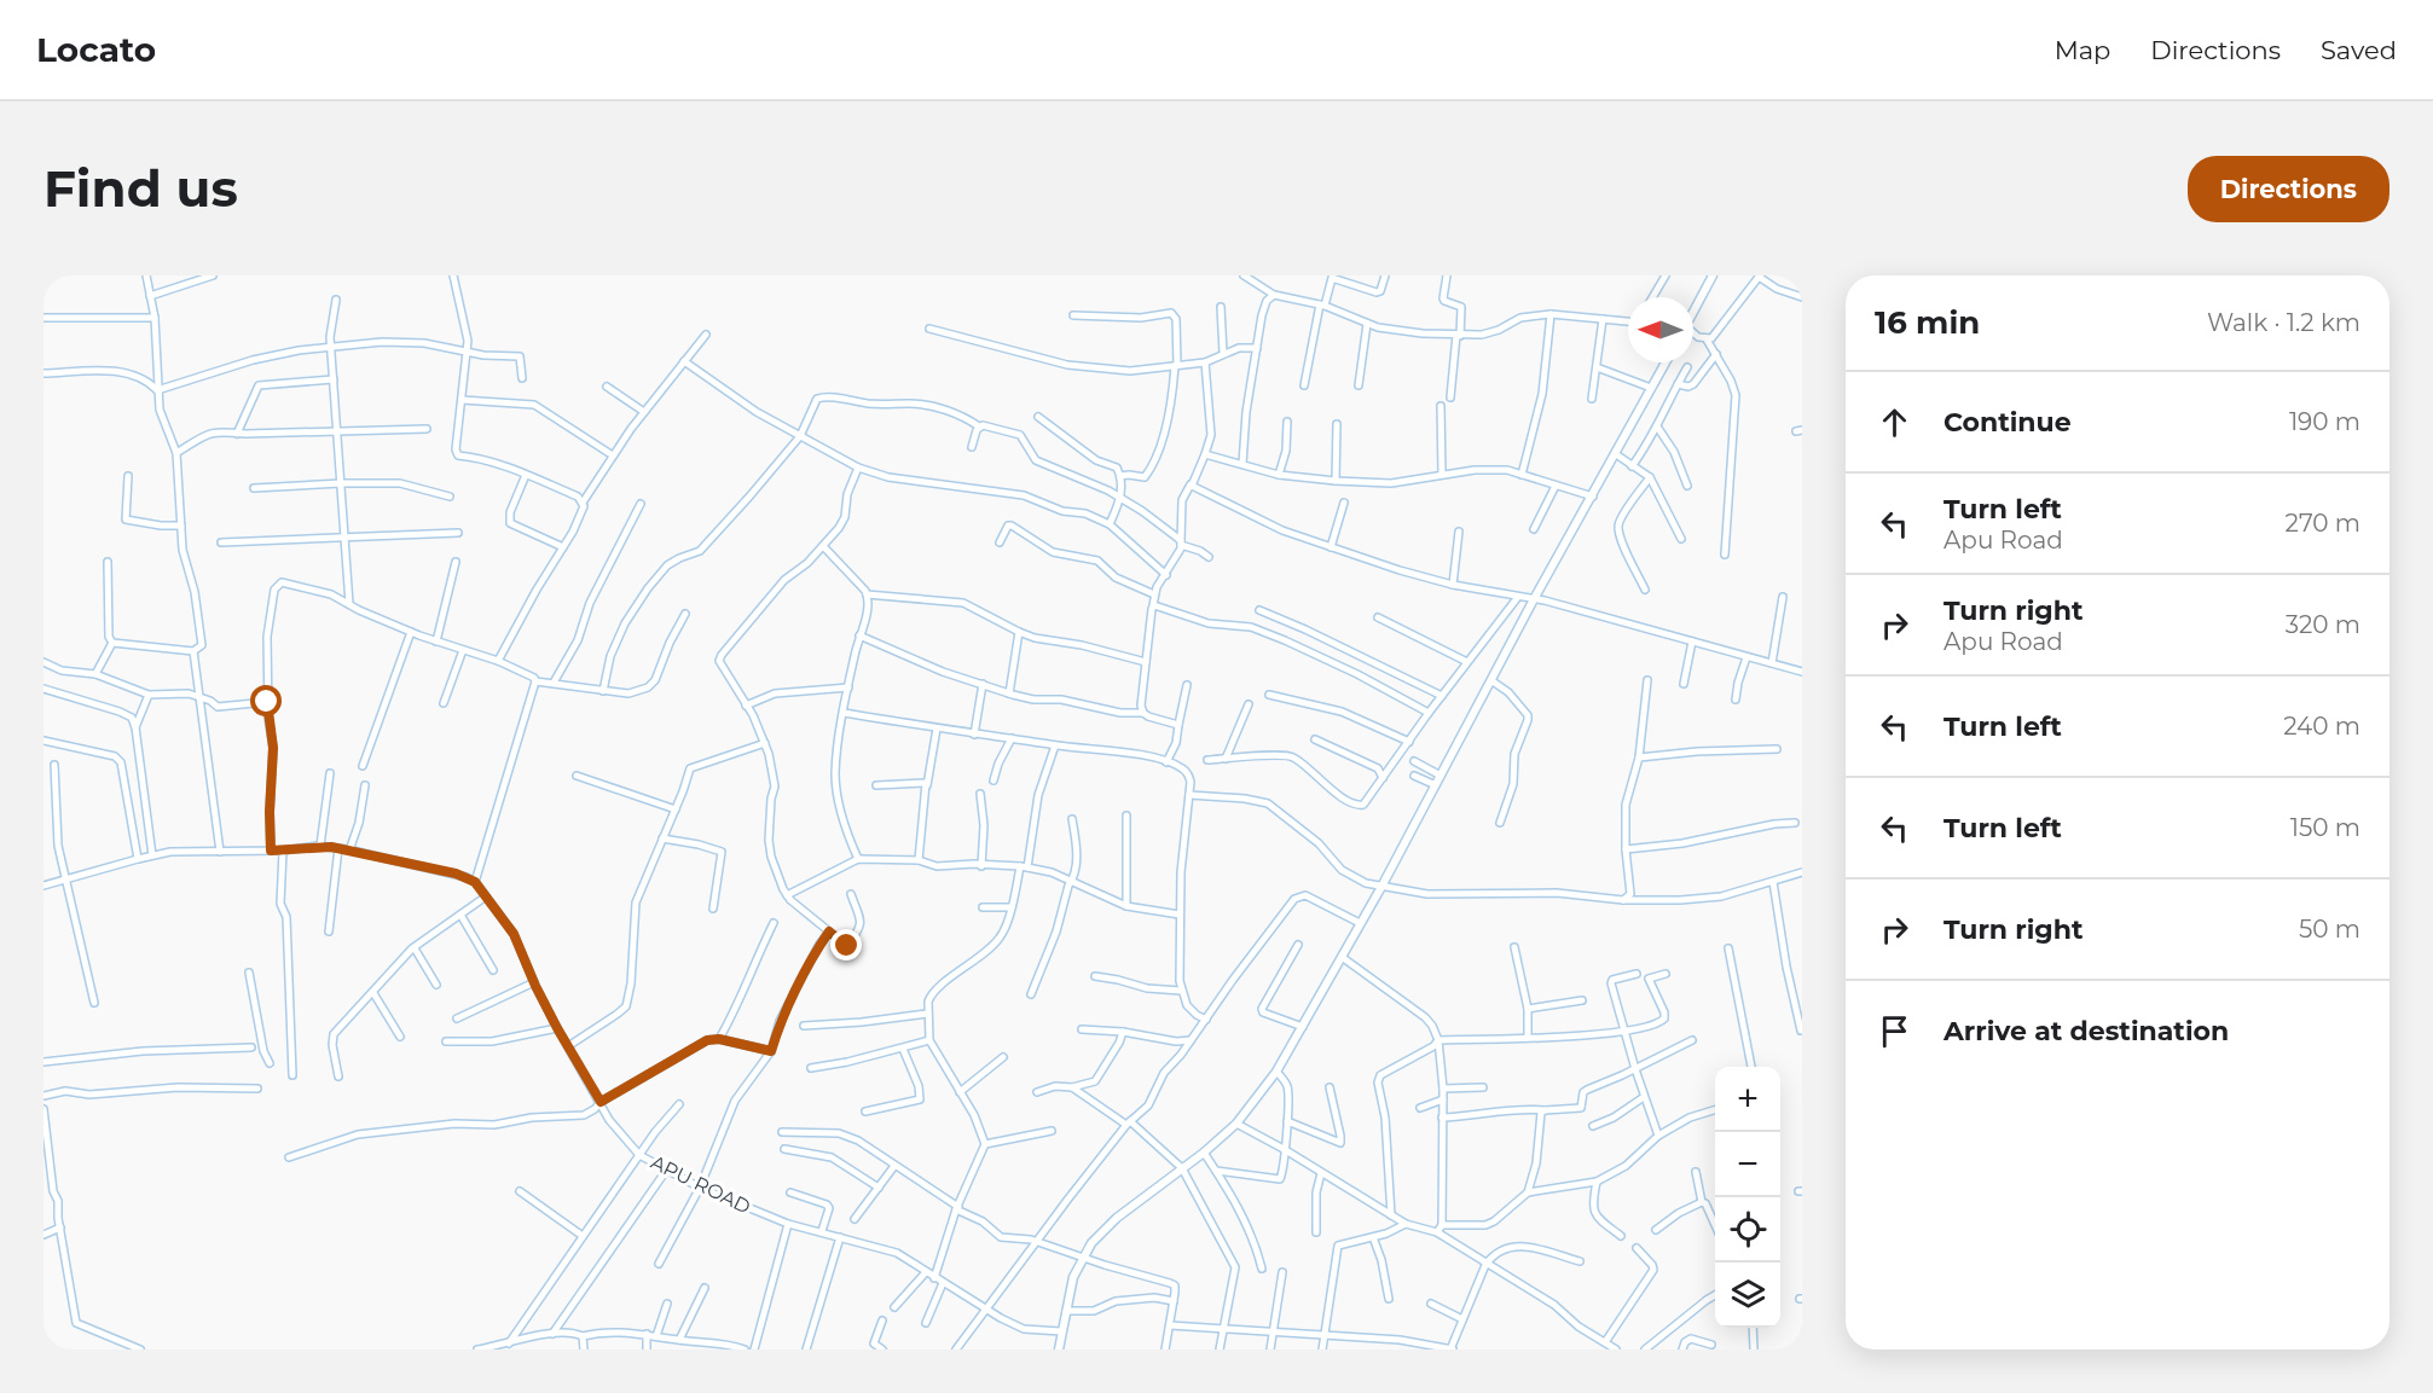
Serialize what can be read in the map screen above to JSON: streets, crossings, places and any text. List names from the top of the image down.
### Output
{
  "streets": {
    "street": ["APU ROAD"]
  },
  "north": "left",
  "page": {
    "header": "Locato",
    "nav": ["Map", "Directions", "Saved"],
    "buttons": "Directions",
    "title": "Find us",
    "heading": ["16 min", "Walk · 1.2 km"],
    "list": [
      ["Continue", "190 m"],
      ["Turn left", "Apu Road", "270 m"],
      ["Turn right", "Apu Road", "320 m"],
      ["Turn left", "240 m"],
      ["Turn left", "150 m"],
      ["Turn right", "50 m"],
      "Arrive at destination"
    ],
    "map_buttons": ["+", "−"]
  }
}
